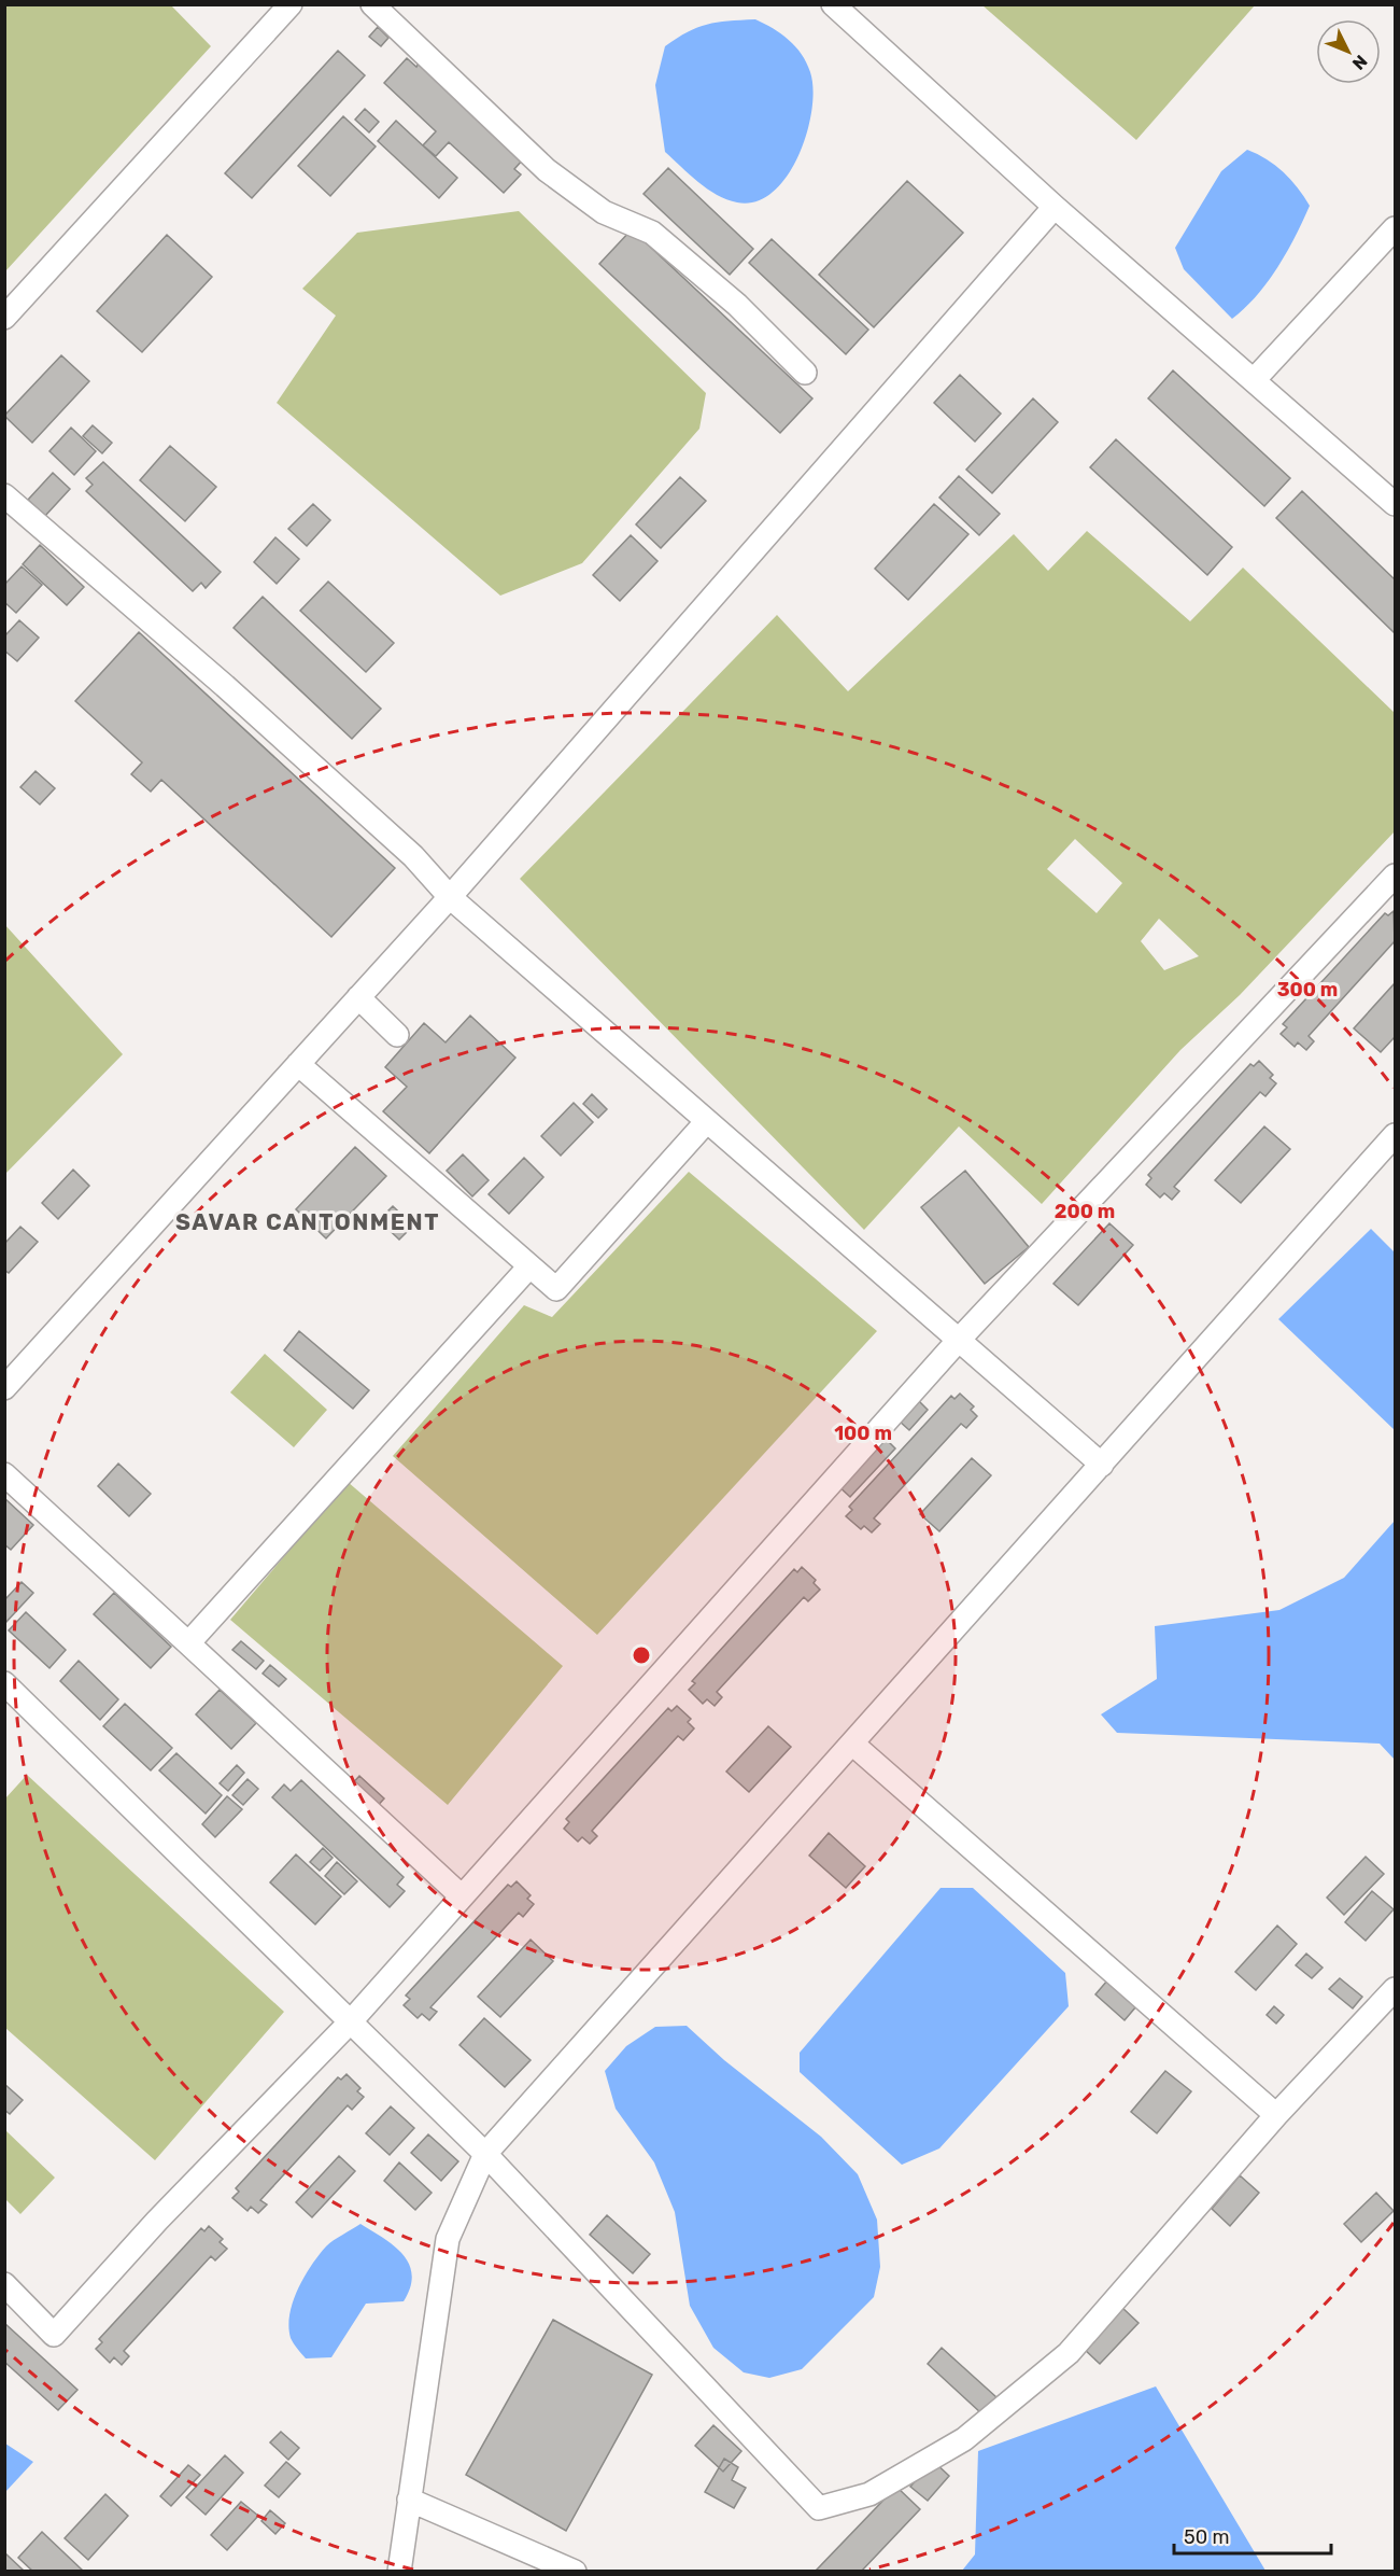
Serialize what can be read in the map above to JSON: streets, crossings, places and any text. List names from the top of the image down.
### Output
{
  "districts": ["SAVAR CANTONMENT"],
  "scale_bar": "50 m",
  "north": "bottom right",
  "rings": ["300 m", "200 m", "100 m"]
}
